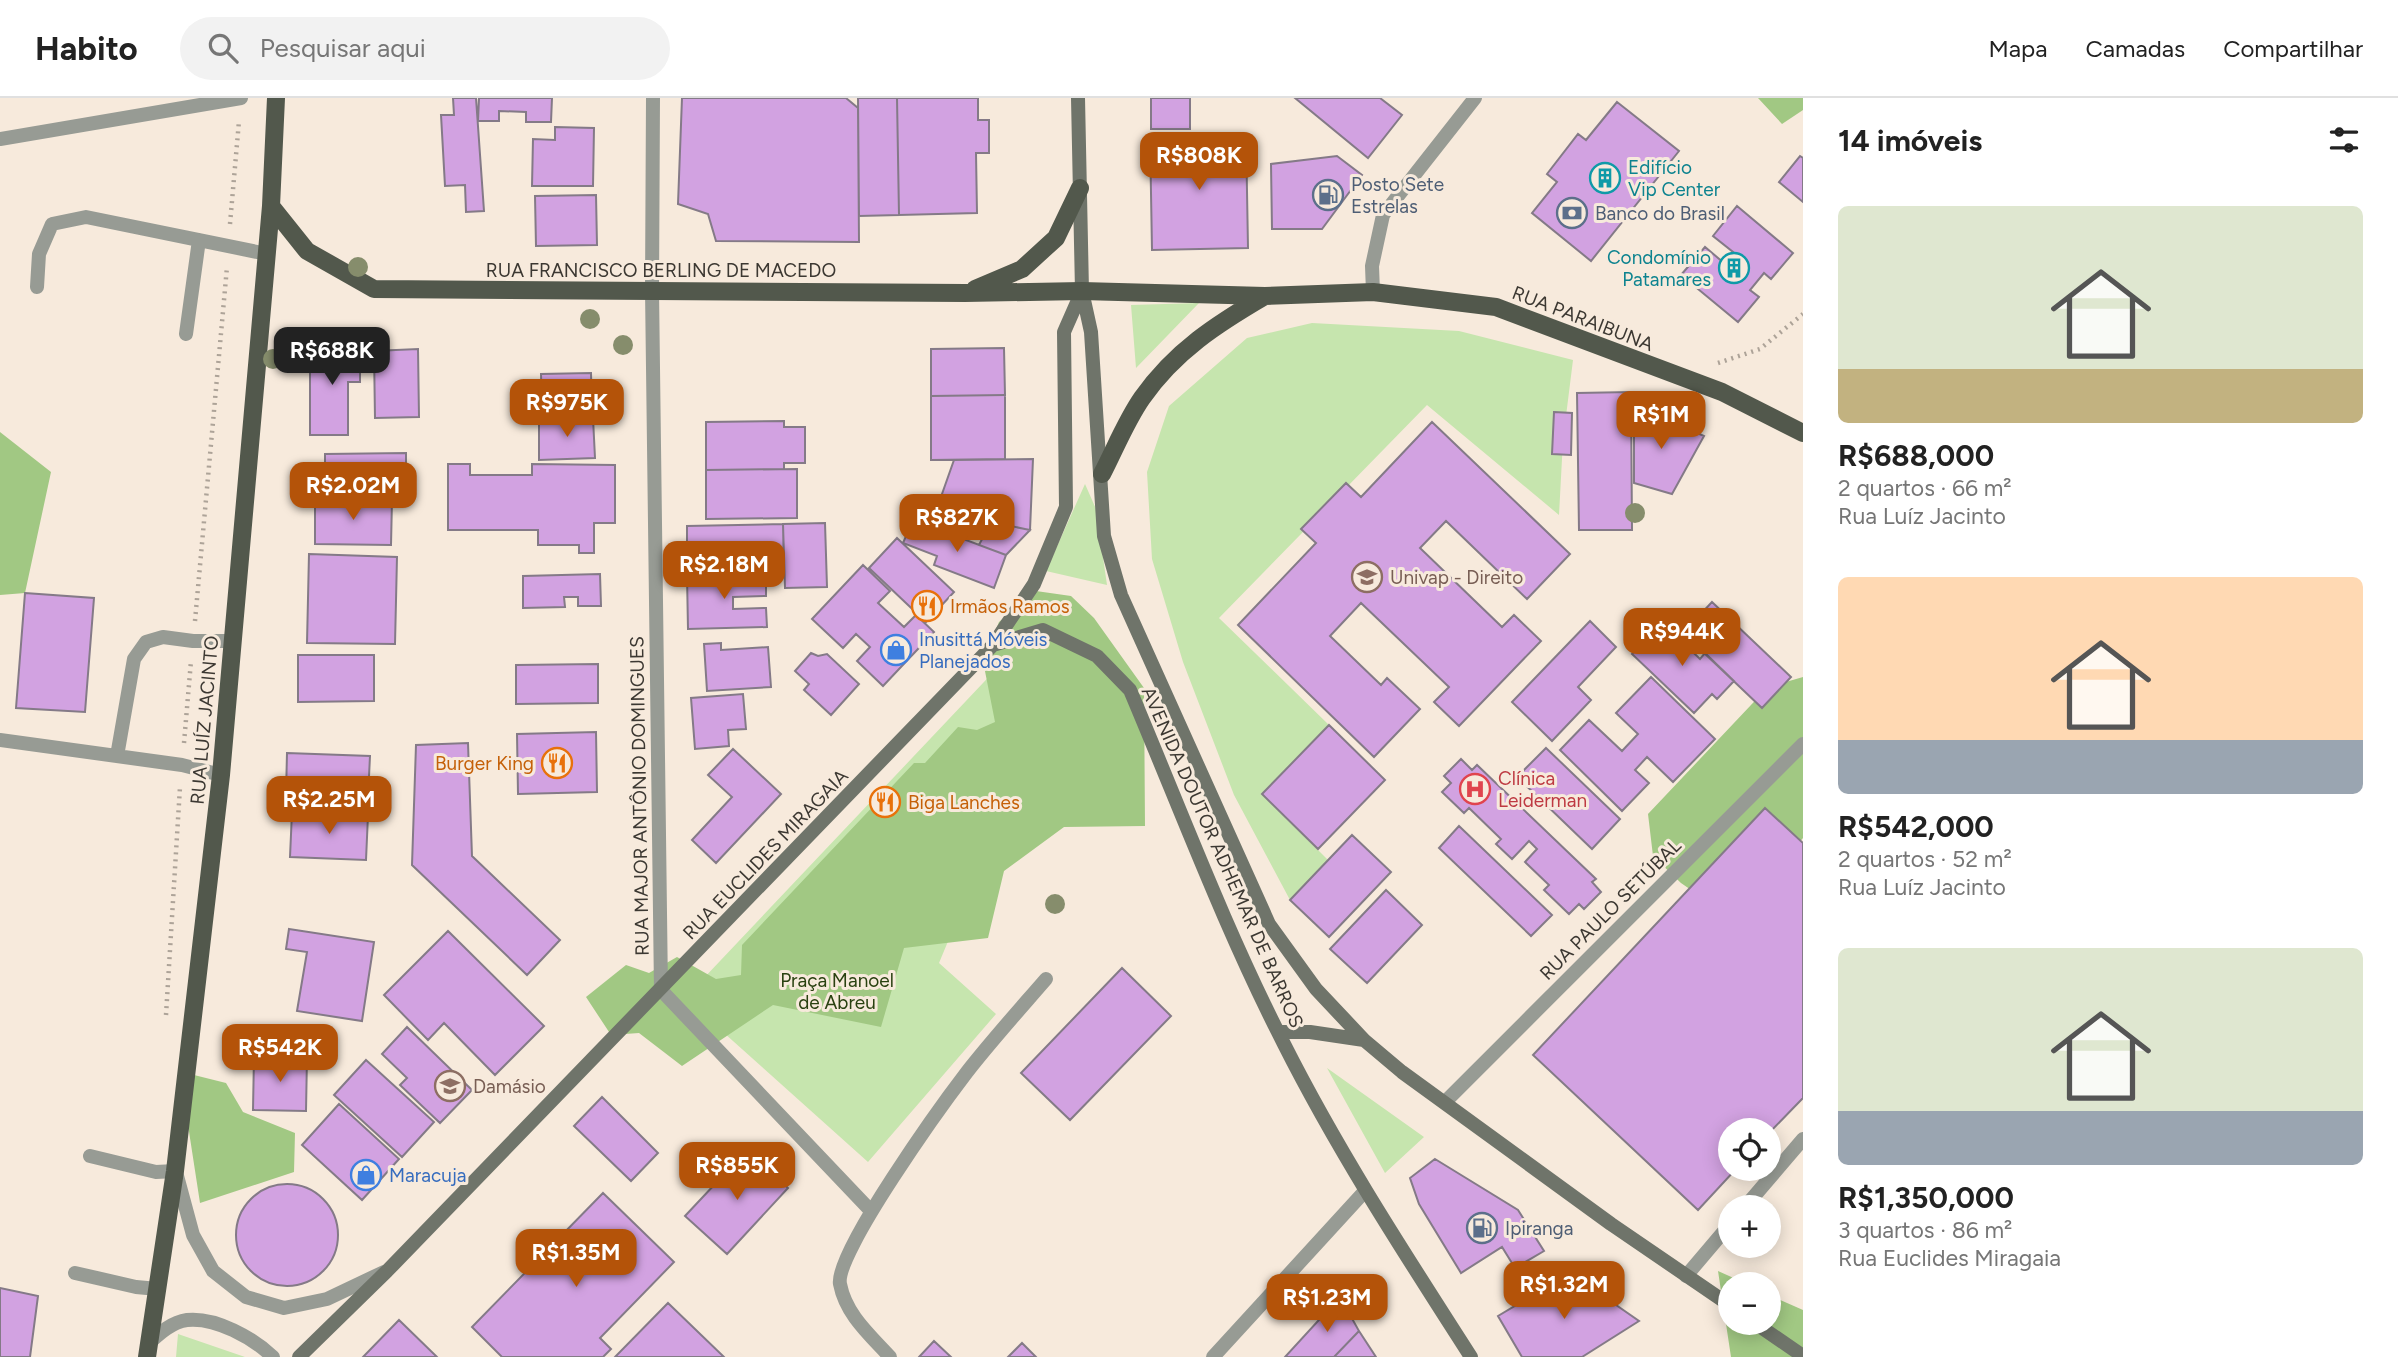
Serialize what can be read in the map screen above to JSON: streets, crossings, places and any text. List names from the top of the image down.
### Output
{
  "streets": {
    "main road": ["RUA FRANCISCO BERLING DE MACEDO", "RUA PARAIBUNA", "RUA LUÍZ JACINTO"],
    "street": [
      "RUA MAJOR ANTÔNIO DOMINGUES",
      "RUA EUCLIDES MIRAGAIA",
      "AVENIDA DOUTOR ADHEMAR DE BARROS",
      "RUA PAULO SETÚBAL"
    ]
  },
  "crossings": [
    ["RUA FRANCISCO BERLING DE MACEDO", "RUA PARAIBUNA"],
    ["RUA FRANCISCO BERLING DE MACEDO", "RUA LUÍZ JACINTO"],
    ["RUA FRANCISCO BERLING DE MACEDO", "RUA MAJOR ANTÔNIO DOMINGUES"],
    ["RUA FRANCISCO BERLING DE MACEDO", "RUA EUCLIDES MIRAGAIA"],
    ["RUA FRANCISCO BERLING DE MACEDO", "AVENIDA DOUTOR ADHEMAR DE BARROS"],
    ["RUA PARAIBUNA", "RUA EUCLIDES MIRAGAIA"],
    ["RUA PARAIBUNA", "AVENIDA DOUTOR ADHEMAR DE BARROS"],
    ["RUA MAJOR ANTÔNIO DOMINGUES", "RUA EUCLIDES MIRAGAIA"],
    ["RUA EUCLIDES MIRAGAIA", "AVENIDA DOUTOR ADHEMAR DE BARROS"],
    ["AVENIDA DOUTOR ADHEMAR DE BARROS", "RUA PAULO SETÚBAL"]
  ],
  "parks": ["Praça Manoel de Abreu"],
  "places": {
    "building": ["Edifício Vip Center", "Condomínio Patamares"],
    "fuel station": ["Posto Sete Estrelas", "Ipiranga"],
    "bank": ["Banco do Brasil"],
    "school or university": ["Univap - Direito", "Damásio"],
    "restaurant": ["Irmãos Ramos", "Burger King", "Biga Lanches"],
    "shop": ["Inusittá Móveis Planejados", "Maracuja"],
    "hospital": ["Clínica Leiderman"]
  },
  "page": {
    "header": "Habito",
    "search": "Pesquisar aqui",
    "nav": ["Mapa", "Camadas", "Compartilhar"],
    "heading": "14 imóveis",
    "price": [
      "R$808K",
      "R$688K",
      "R$975K",
      "R$1M",
      "R$2.02M",
      "R$827K",
      "R$2.18M",
      "R$944K",
      "R$2.25M",
      "R$542K",
      "R$855K",
      "R$1.35M",
      "R$1.32M",
      "R$1.23M"
    ],
    "list": [
      {
        "name": "R$688,000",
        "note": "2 quartos · 66 m² · Rua Luíz Jacinto"
      },
      {
        "name": "R$542,000",
        "note": "2 quartos · 52 m² · Rua Luíz Jacinto"
      },
      {
        "name": "R$1,350,000",
        "note": "3 quartos · 86 m² · Rua Euclides Miragaia"
      }
    ],
    "map_buttons": ["+", "−"]
  }
}
